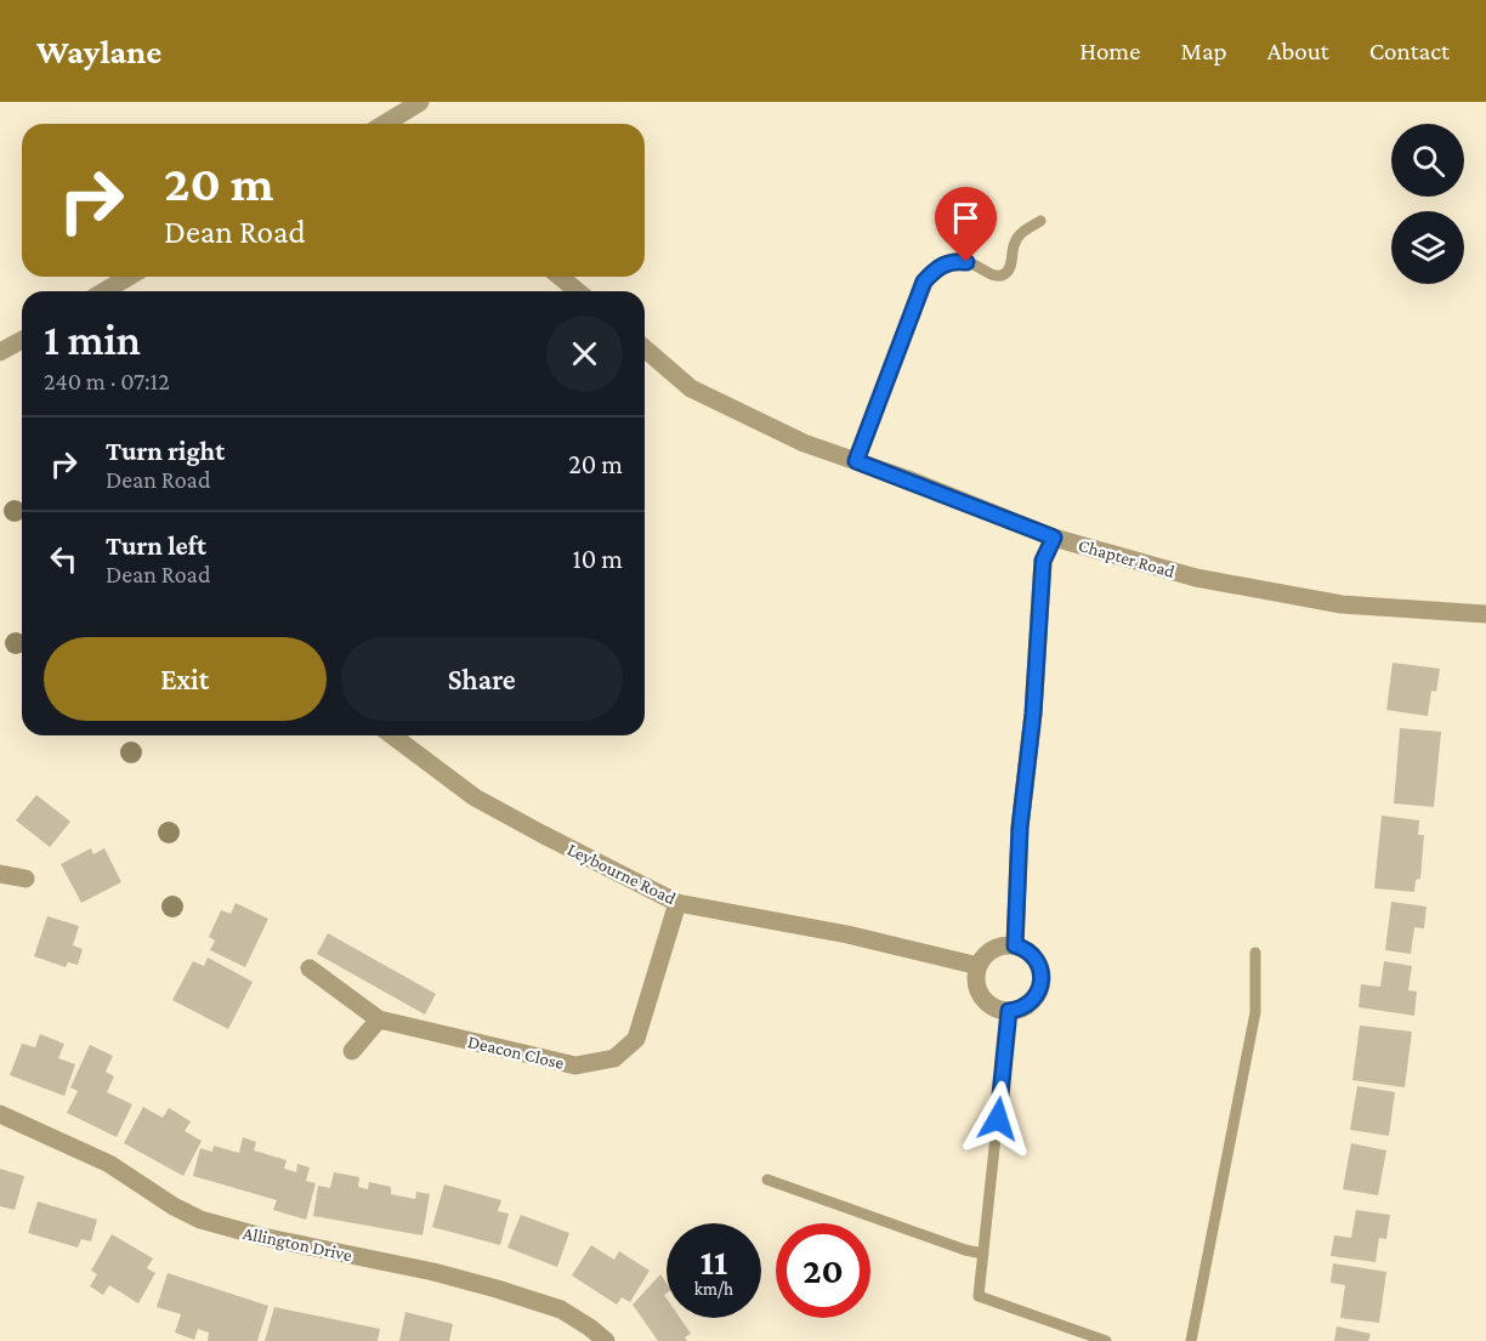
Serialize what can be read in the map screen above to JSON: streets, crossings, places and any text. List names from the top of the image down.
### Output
{
  "streets": {
    "street": [
      "Chapter Road",
      "Leybourne Road",
      "Deacon Close",
      "Allington Drive"
    ]
  },
  "crossings": [
    ["Leybourne Road", "Deacon Close"]
  ],
  "page": {
    "header": "Waylane",
    "nav": [
      "Home",
      "Map",
      "About",
      "Contact"
    ],
    "turn": ["20 m", "Dean Road"],
    "heading": ["1 min", "240 m · 07:12"],
    "list": [
      {
        "name": "Turn right",
        "note": "Dean Road",
        "value": "20 m"
      },
      {
        "name": "Turn left",
        "note": "Dean Road",
        "value": "10 m"
      }
    ],
    "buttons": ["Exit", "Share"],
    "speed": "11 km/h",
    "limit": "20"
  }
}
